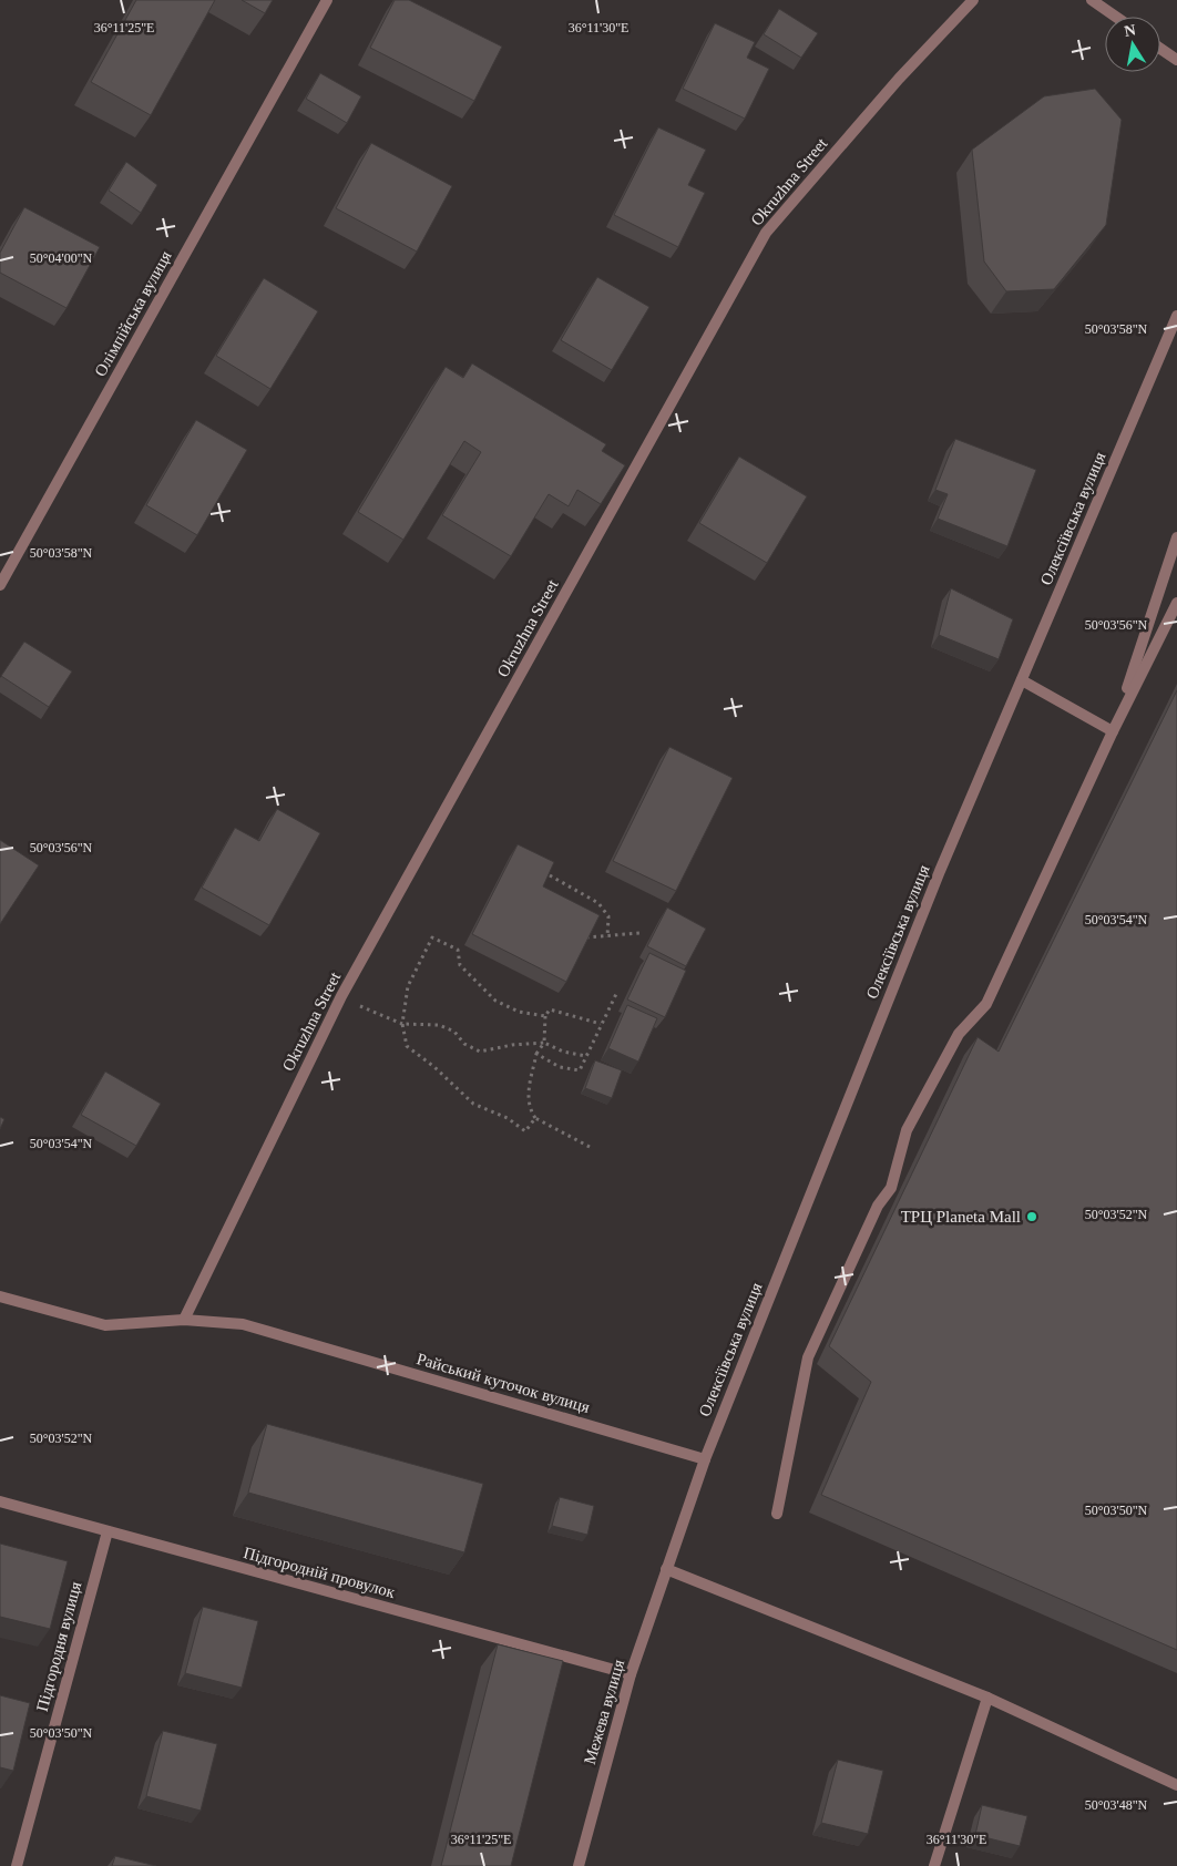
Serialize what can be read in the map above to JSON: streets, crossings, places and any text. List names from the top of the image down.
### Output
{
  "streets": {
    "street": [
      "Okruzhna Street",
      "Олімпійська вулиця",
      "Олексіївська вулиця",
      "Райський куточок вулиця",
      "Підгородній провулок",
      "Підгородня вулиця",
      "Межева вулиця"
    ]
  },
  "crossings": [
    ["Okruzhna Street", "Райський куточок вулиця"],
    ["Олексіївська вулиця", "Райський куточок вулиця"],
    ["Олексіївська вулиця", "Межева вулиця"],
    ["Підгородній провулок", "Підгородня вулиця"],
    ["Підгородній провулок", "Межева вулиця"]
  ],
  "places": ["ТРЦ Planeta Mall"],
  "north": "top",
  "coordinates": [
    "36°11'25\"E",
    "36°11'30\"E",
    "50°04'00\"N",
    "50°03'58\"N",
    "50°03'56\"N",
    "50°03'54\"N",
    "50°03'52\"N",
    "50°03'50\"N",
    "50°03'48\"N"
  ]
}
